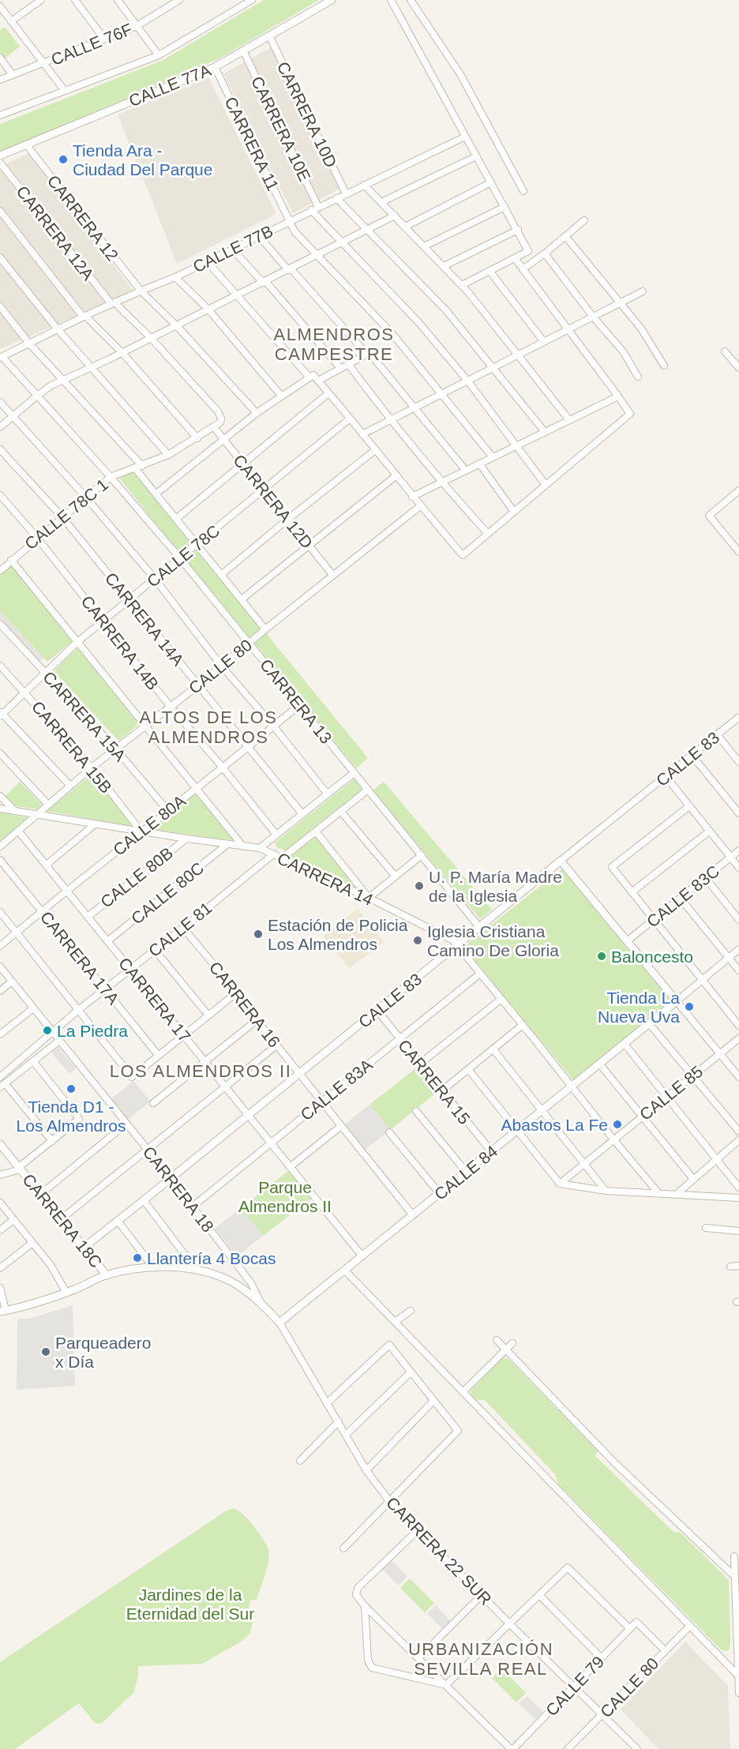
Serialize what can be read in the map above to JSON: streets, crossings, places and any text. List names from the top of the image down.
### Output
{
  "streets": {
    "street": [
      "CALLE 76F",
      "CALLE 77A",
      "CARRERA 10D",
      "CARRERA 10E",
      "CARRERA 11",
      "CARRERA 12",
      "CARRERA 12A",
      "CALLE 77B",
      "CARRERA 12D",
      "CALLE 78C 1",
      "CALLE 78C",
      "CARRERA 14A",
      "CARRERA 14B",
      "CALLE 80",
      "CARRERA 13",
      "CARRERA 15A",
      "CARRERA 15B",
      "CALLE 83",
      "CALLE 80A",
      "CALLE 80B",
      "CARRERA 14",
      "CALLE 80C",
      "CALLE 83C",
      "CALLE 81",
      "CARRERA 17A",
      "CARRERA 17",
      "CARRERA 16",
      "CARRERA 15",
      "CALLE 83A",
      "CALLE 85",
      "CALLE 84",
      "CARRERA 18",
      "CARRERA 18C",
      "CARRERA 22 SUR",
      "CALLE 79"
    ]
  },
  "crossings": [
    ["CALLE 77A", "CARRERA 10D"],
    ["CALLE 77A", "CARRERA 10E"],
    ["CALLE 77A", "CARRERA 11"],
    ["CALLE 77A", "CARRERA 12"],
    ["CARRERA 10D", "CALLE 77B"],
    ["CARRERA 10E", "CALLE 77B"],
    ["CARRERA 11", "CALLE 77B"],
    ["CARRERA 12", "CALLE 77B"],
    ["CARRERA 12A", "CALLE 77B"],
    ["CARRERA 12A", "CARRERA 12D"],
    ["CARRERA 12A", "CALLE 78C 1"],
    ["CALLE 77B", "CARRERA 13"],
    ["CARRERA 12D", "CALLE 78C 1"],
    ["CARRERA 12D", "CALLE 78C"],
    ["CARRERA 12D", "CALLE 80"],
    ["CALLE 78C 1", "CARRERA 14A"],
    ["CALLE 78C 1", "CARRERA 14B"],
    ["CALLE 78C 1", "CARRERA 13"],
    ["CALLE 78C", "CARRERA 14A"],
    ["CALLE 78C", "CARRERA 14B"],
    ["CALLE 78C", "CARRERA 13"],
    ["CALLE 78C", "CARRERA 15A"],
    ["CALLE 78C", "CARRERA 15B"],
    ["CARRERA 14A", "CALLE 80"],
    ["CARRERA 14A", "CALLE 80A"],
    ["CARRERA 14B", "CALLE 80"],
    ["CARRERA 14B", "CALLE 80A"],
    ["CALLE 80", "CARRERA 13"],
    ["CALLE 80", "CARRERA 15A"],
    ["CALLE 80", "CARRERA 15B"],
    ["CALLE 80", "CARRERA 14"],
    ["CALLE 80", "CARRERA 17"],
    ["CALLE 80", "CARRERA 22 SUR"],
    ["CALLE 80", "CALLE 79"],
    ["CARRERA 13", "CALLE 83"],
    ["CARRERA 13", "CALLE 80A"],
    ["CARRERA 15A", "CALLE 80A"],
    ["CARRERA 15B", "CALLE 80A"],
    ["CARRERA 15B", "CARRERA 14"],
    ["CALLE 83", "CARRERA 14"],
    ["CALLE 83", "CARRERA 17"],
    ["CALLE 83", "CARRERA 16"],
    ["CALLE 83", "CARRERA 15"],
    ["CALLE 83", "CARRERA 18"],
    ["CALLE 83", "CARRERA 18C"],
    ["CALLE 80A", "CARRERA 14"],
    ["CALLE 80A", "CARRERA 17A"],
    ["CALLE 80A", "CARRERA 17"],
    ["CALLE 80B", "CARRERA 14"],
    ["CALLE 80B", "CARRERA 17"],
    ["CARRERA 14", "CALLE 80C"],
    ["CARRERA 14", "CALLE 81"],
    ["CARRERA 14", "CALLE 83A"],
    ["CARRERA 14", "CALLE 85"],
    ["CARRERA 14", "CALLE 84"],
    ["CALLE 80C", "CARRERA 17"],
    ["CALLE 81", "CARRERA 17A"],
    ["CALLE 81", "CARRERA 17"],
    ["CALLE 81", "CARRERA 16"],
    ["CALLE 81", "CARRERA 18"],
    ["CARRERA 17", "CALLE 83A"],
    ["CARRERA 17", "CALLE 84"],
    ["CARRERA 16", "CALLE 83A"],
    ["CARRERA 16", "CALLE 84"],
    ["CARRERA 15", "CALLE 83A"],
    ["CARRERA 15", "CALLE 84"],
    ["CALLE 83A", "CARRERA 18"],
    ["CALLE 84", "CARRERA 22 SUR"],
    ["CARRERA 22 SUR", "CALLE 79"]
  ],
  "districts": [
    "ALMENDROS CAMPESTRE",
    "ALTOS DE LOS ALMENDROS",
    "LOS ALMENDROS II",
    "URBANIZACIÓN SEVILLA REAL"
  ],
  "parks": ["Parque Almendros II", "Jardines de la Eternidad del Sur"],
  "places": [
    "Tienda Ara - Ciudad Del Parque",
    "U. P. María Madre de la Iglesia",
    "Estación de Policia Los Almendros",
    "Iglesia Cristiana Camino De Gloria",
    "Baloncesto",
    "Tienda La Nueva Uva",
    "La Piedra",
    "Tienda D1 - Los Almendros",
    "Abastos La Fe",
    "Llantería 4 Bocas",
    "Parqueadero x Día"
  ]
}
